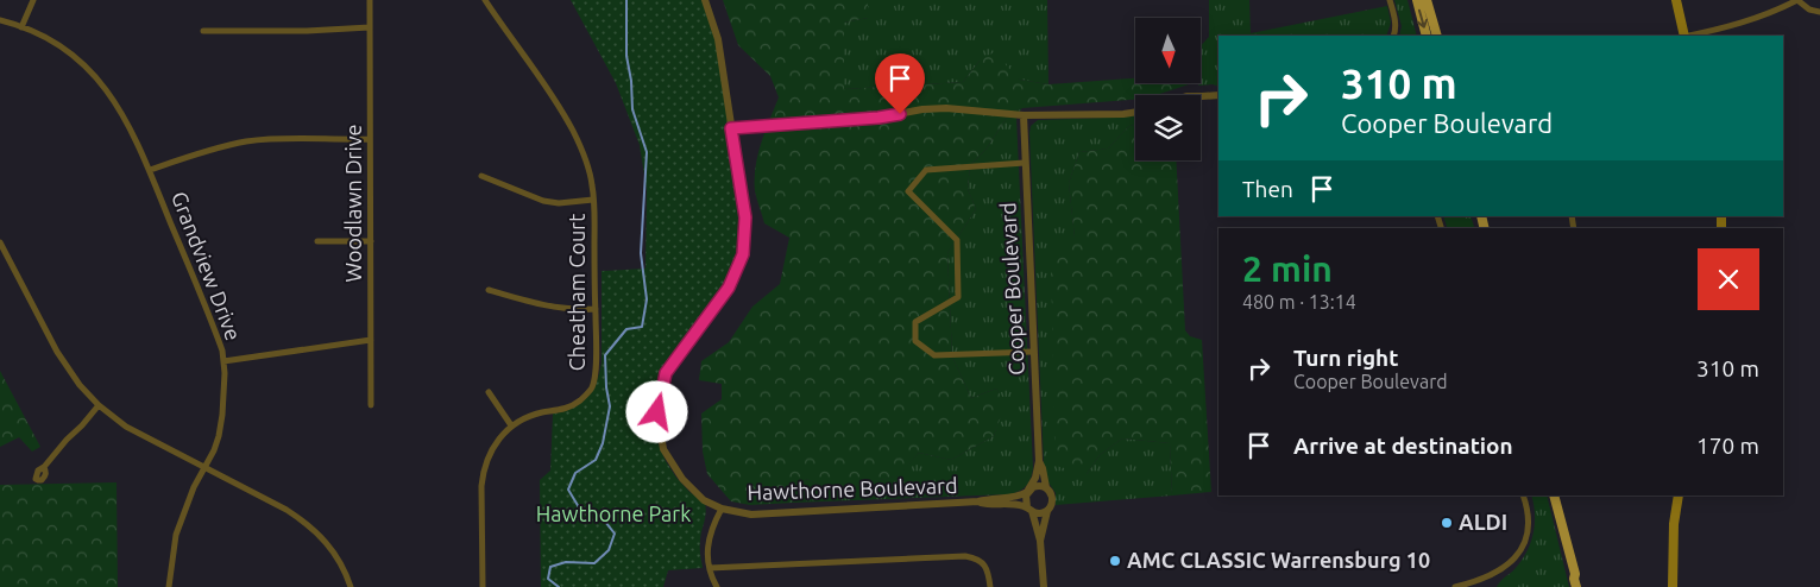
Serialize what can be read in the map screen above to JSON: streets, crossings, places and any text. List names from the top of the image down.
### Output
{
  "streets": {
    "street": [
      "Woodlawn Drive",
      "Grandview Drive",
      "Cooper Boulevard",
      "Cheatham Court",
      "Hawthorne Boulevard"
    ]
  },
  "crossings": [
    ["Cooper Boulevard", "Hawthorne Boulevard"]
  ],
  "parks": ["Hawthorne Park"],
  "places": ["ALDI", "AMC CLASSIC Warrensburg 10"],
  "north": "bottom",
  "page": {
    "turn": ["310 m", "Cooper Boulevard"],
    "then": "Then",
    "heading": ["2 min", "480 m · 13:14"],
    "list": [
      {
        "name": "Turn right",
        "note": "Cooper Boulevard",
        "value": "310 m"
      },
      {
        "name": "Arrive at destination",
        "value": "170 m"
      }
    ]
  }
}
